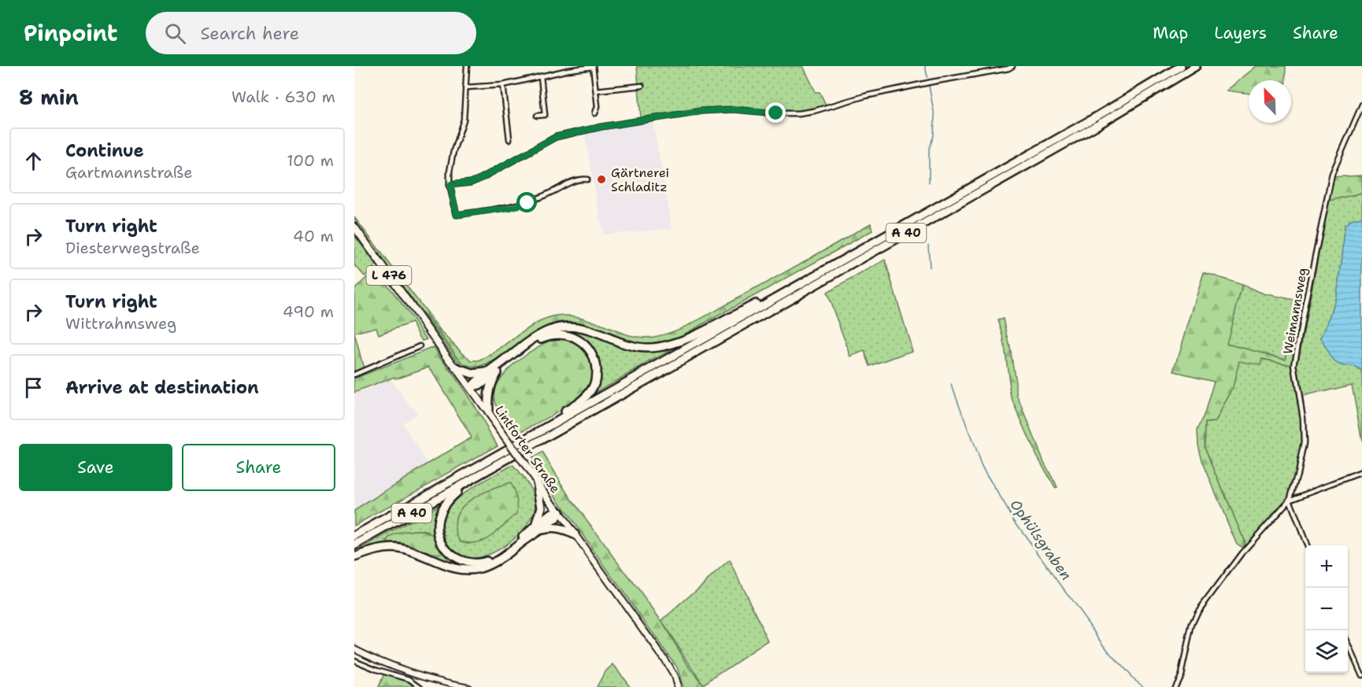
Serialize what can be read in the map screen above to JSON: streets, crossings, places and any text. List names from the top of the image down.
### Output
{
  "streets": {
    "highway": ["A 40"],
    "main road": ["L 476", "Lintforter Straße"],
    "street": ["Weimannsweg"]
  },
  "water": ["Ophülsgraben"],
  "places": ["Gärtnerei Schladitz"],
  "north": "top left",
  "page": {
    "header": "Pinpoint",
    "search": "Search here",
    "nav": ["Map", "Layers", "Share"],
    "heading": ["8 min", "Walk · 630 m"],
    "list": [
      ["Continue", "Gartmannstraße", "100 m"],
      ["Turn right", "Diesterwegstraße", "40 m"],
      ["Turn right", "Wittrahmsweg", "490 m"],
      "Arrive at destination"
    ],
    "buttons": ["Save", "Share"],
    "map_buttons": ["+", "−"]
  }
}
